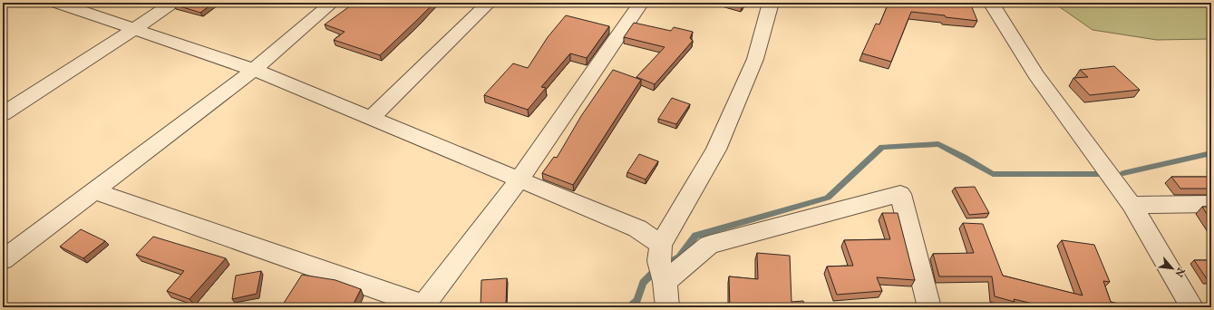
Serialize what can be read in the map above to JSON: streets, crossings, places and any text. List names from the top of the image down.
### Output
{
  "north": "bottom right"
}
